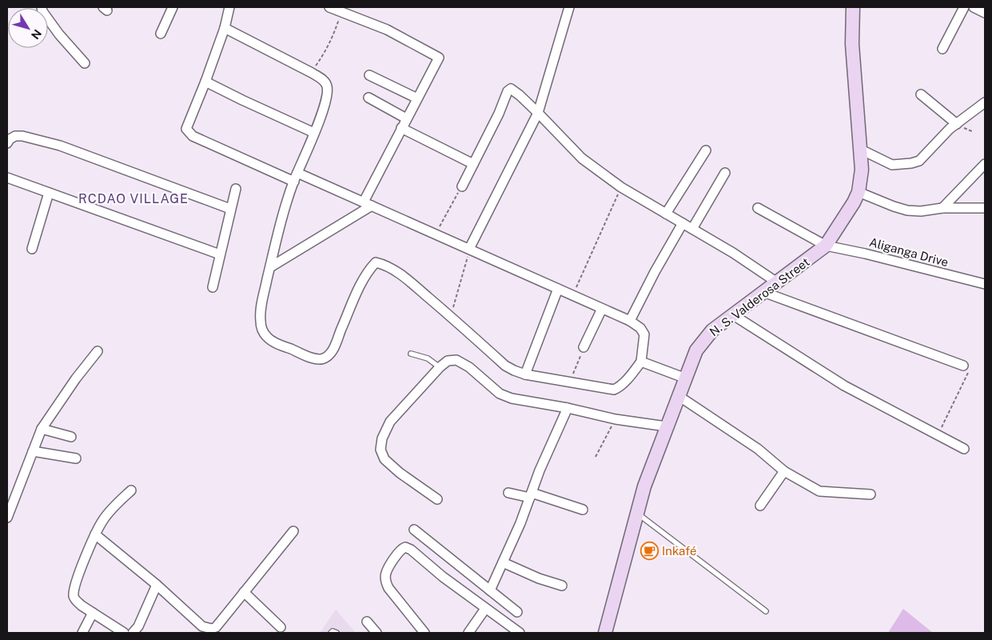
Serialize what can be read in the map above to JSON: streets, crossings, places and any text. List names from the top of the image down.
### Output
{
  "streets": {
    "main road": ["N. S. Valderosa Street"],
    "street": ["Aliganga Drive"]
  },
  "crossings": [
    ["Aliganga Drive", "N. S. Valderosa Street"]
  ],
  "districts": ["RCDAO VILLAGE"],
  "places": {
    "cafe": ["Inkafé"]
  },
  "north": "bottom right"
}
